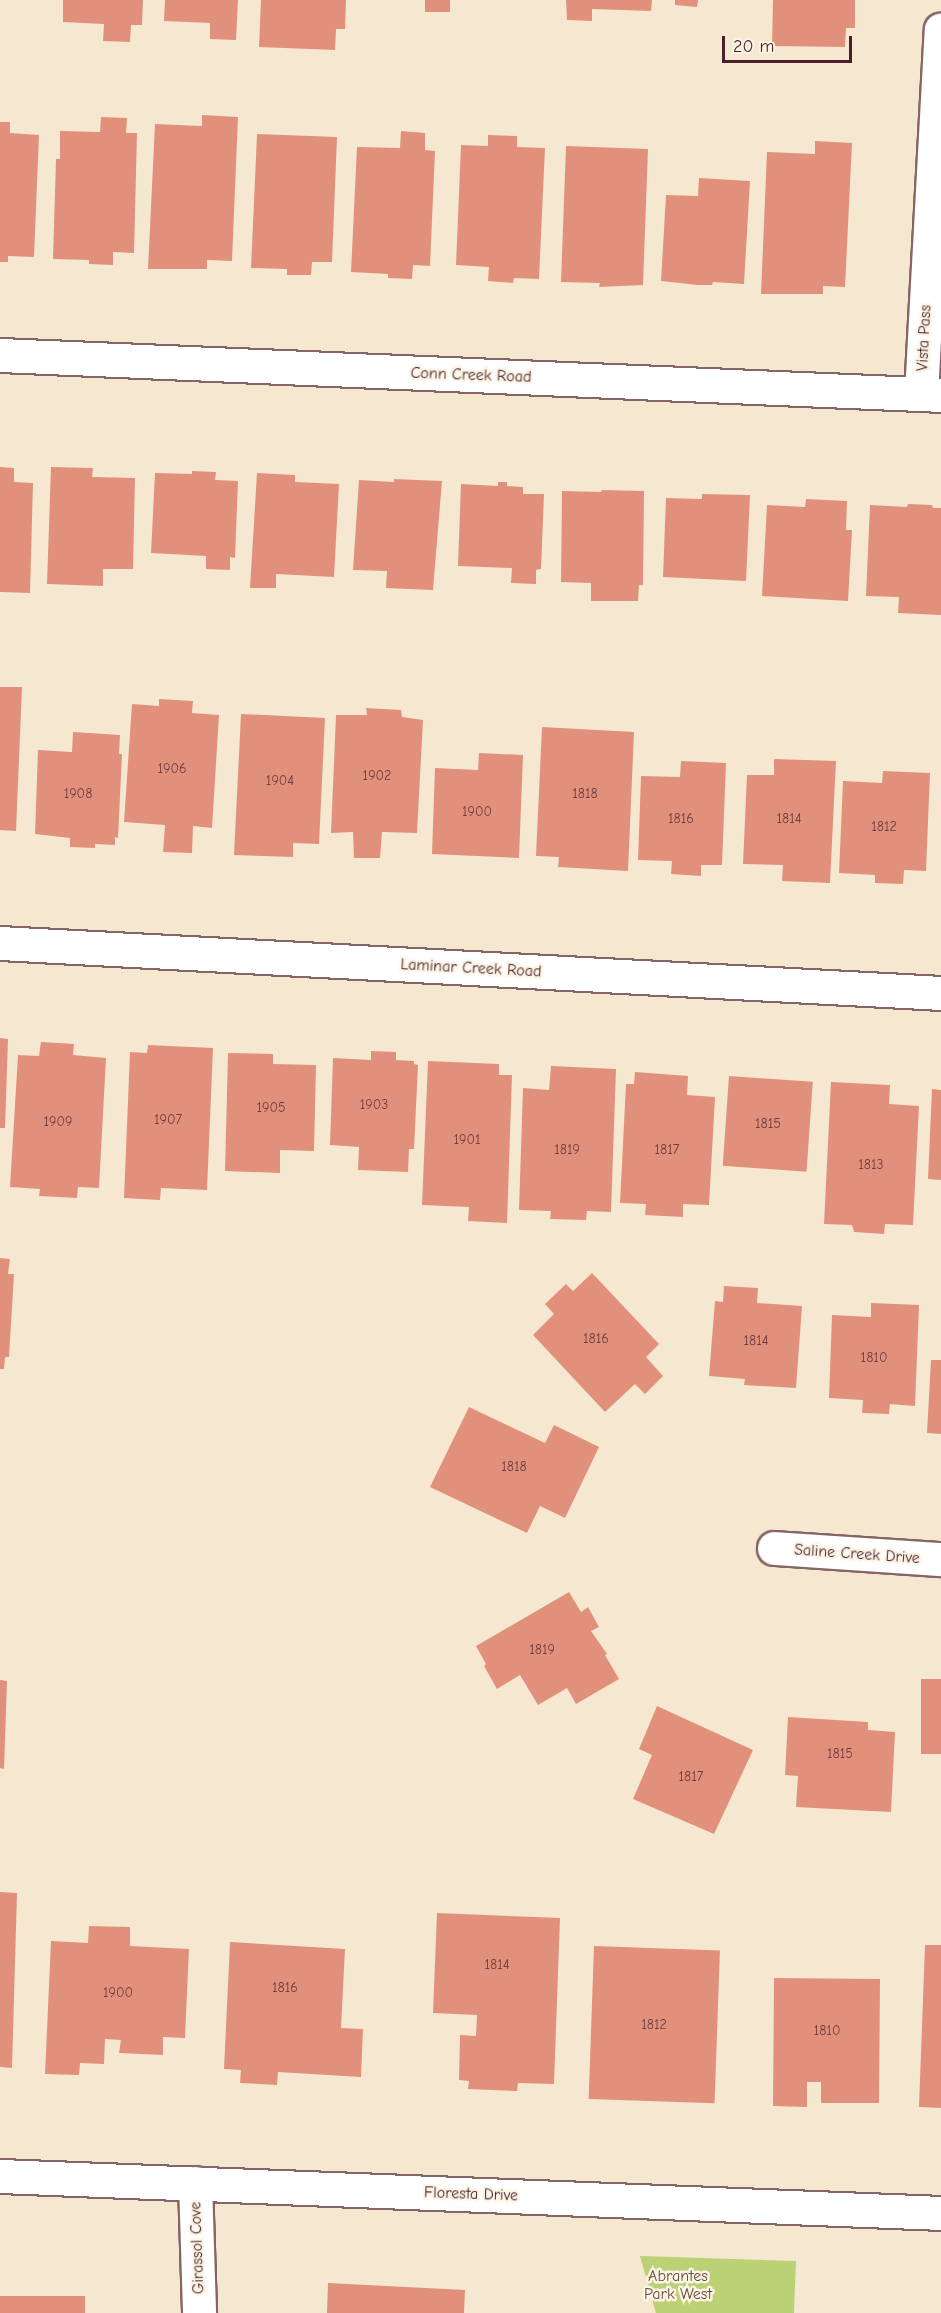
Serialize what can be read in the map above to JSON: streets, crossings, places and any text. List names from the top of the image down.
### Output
{
  "streets": {
    "street": [
      "Vista Pass",
      "Conn Creek Road",
      "Laminar Creek Road",
      "Saline Creek Drive",
      "Floresta Drive",
      "Girassol Cove"
    ]
  },
  "crossings": [
    ["Vista Pass", "Conn Creek Road"],
    ["Floresta Drive", "Girassol Cove"]
  ],
  "parks": ["Abrantes Park West"],
  "house_numbers": [
    "1906",
    "1902",
    "1904",
    "1908",
    "1818",
    "1900",
    "1816",
    "1814",
    "1812",
    "1903",
    "1905",
    "1907",
    "1909",
    "1815",
    "1901",
    "1819",
    "1817",
    "1813",
    "1816",
    "1814",
    "1810",
    "1818",
    "1819",
    "1815",
    "1817",
    "1814",
    "1816",
    "1900",
    "1812",
    "1810"
  ],
  "scale_bar": "20 m"
}
